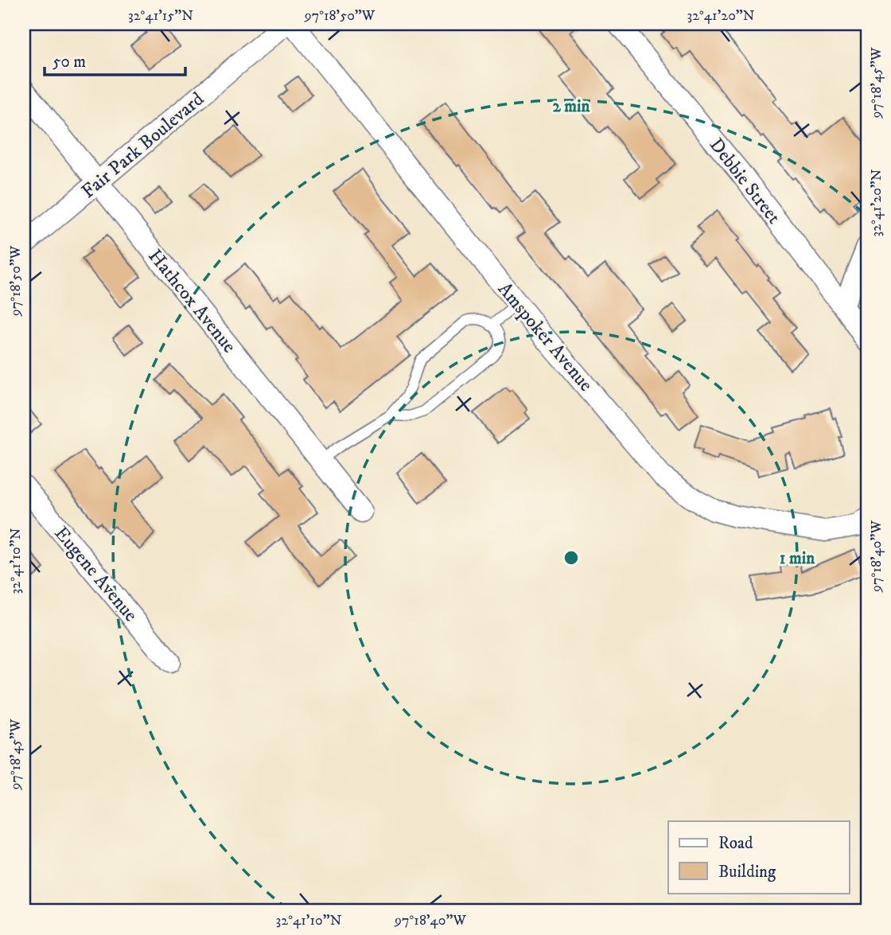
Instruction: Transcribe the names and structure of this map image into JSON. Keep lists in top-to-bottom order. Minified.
{"streets":{"street":["Fair Park Boulevard","Debbie Street","Hathcox Avenue","Amspoker Avenue","Eugene Avenue"]},"crossings":[["Fair Park Boulevard","Hathcox Avenue"]],"legend":["Road","Building"],"scale_bar":"50 m","coordinates":["32°41'15\"N","97°18'50\"W","32°41'20\"N","97°18'45\"W","97°18'40\"W","32°41'10\"N"],"rings":["2 min","1 min"]}
